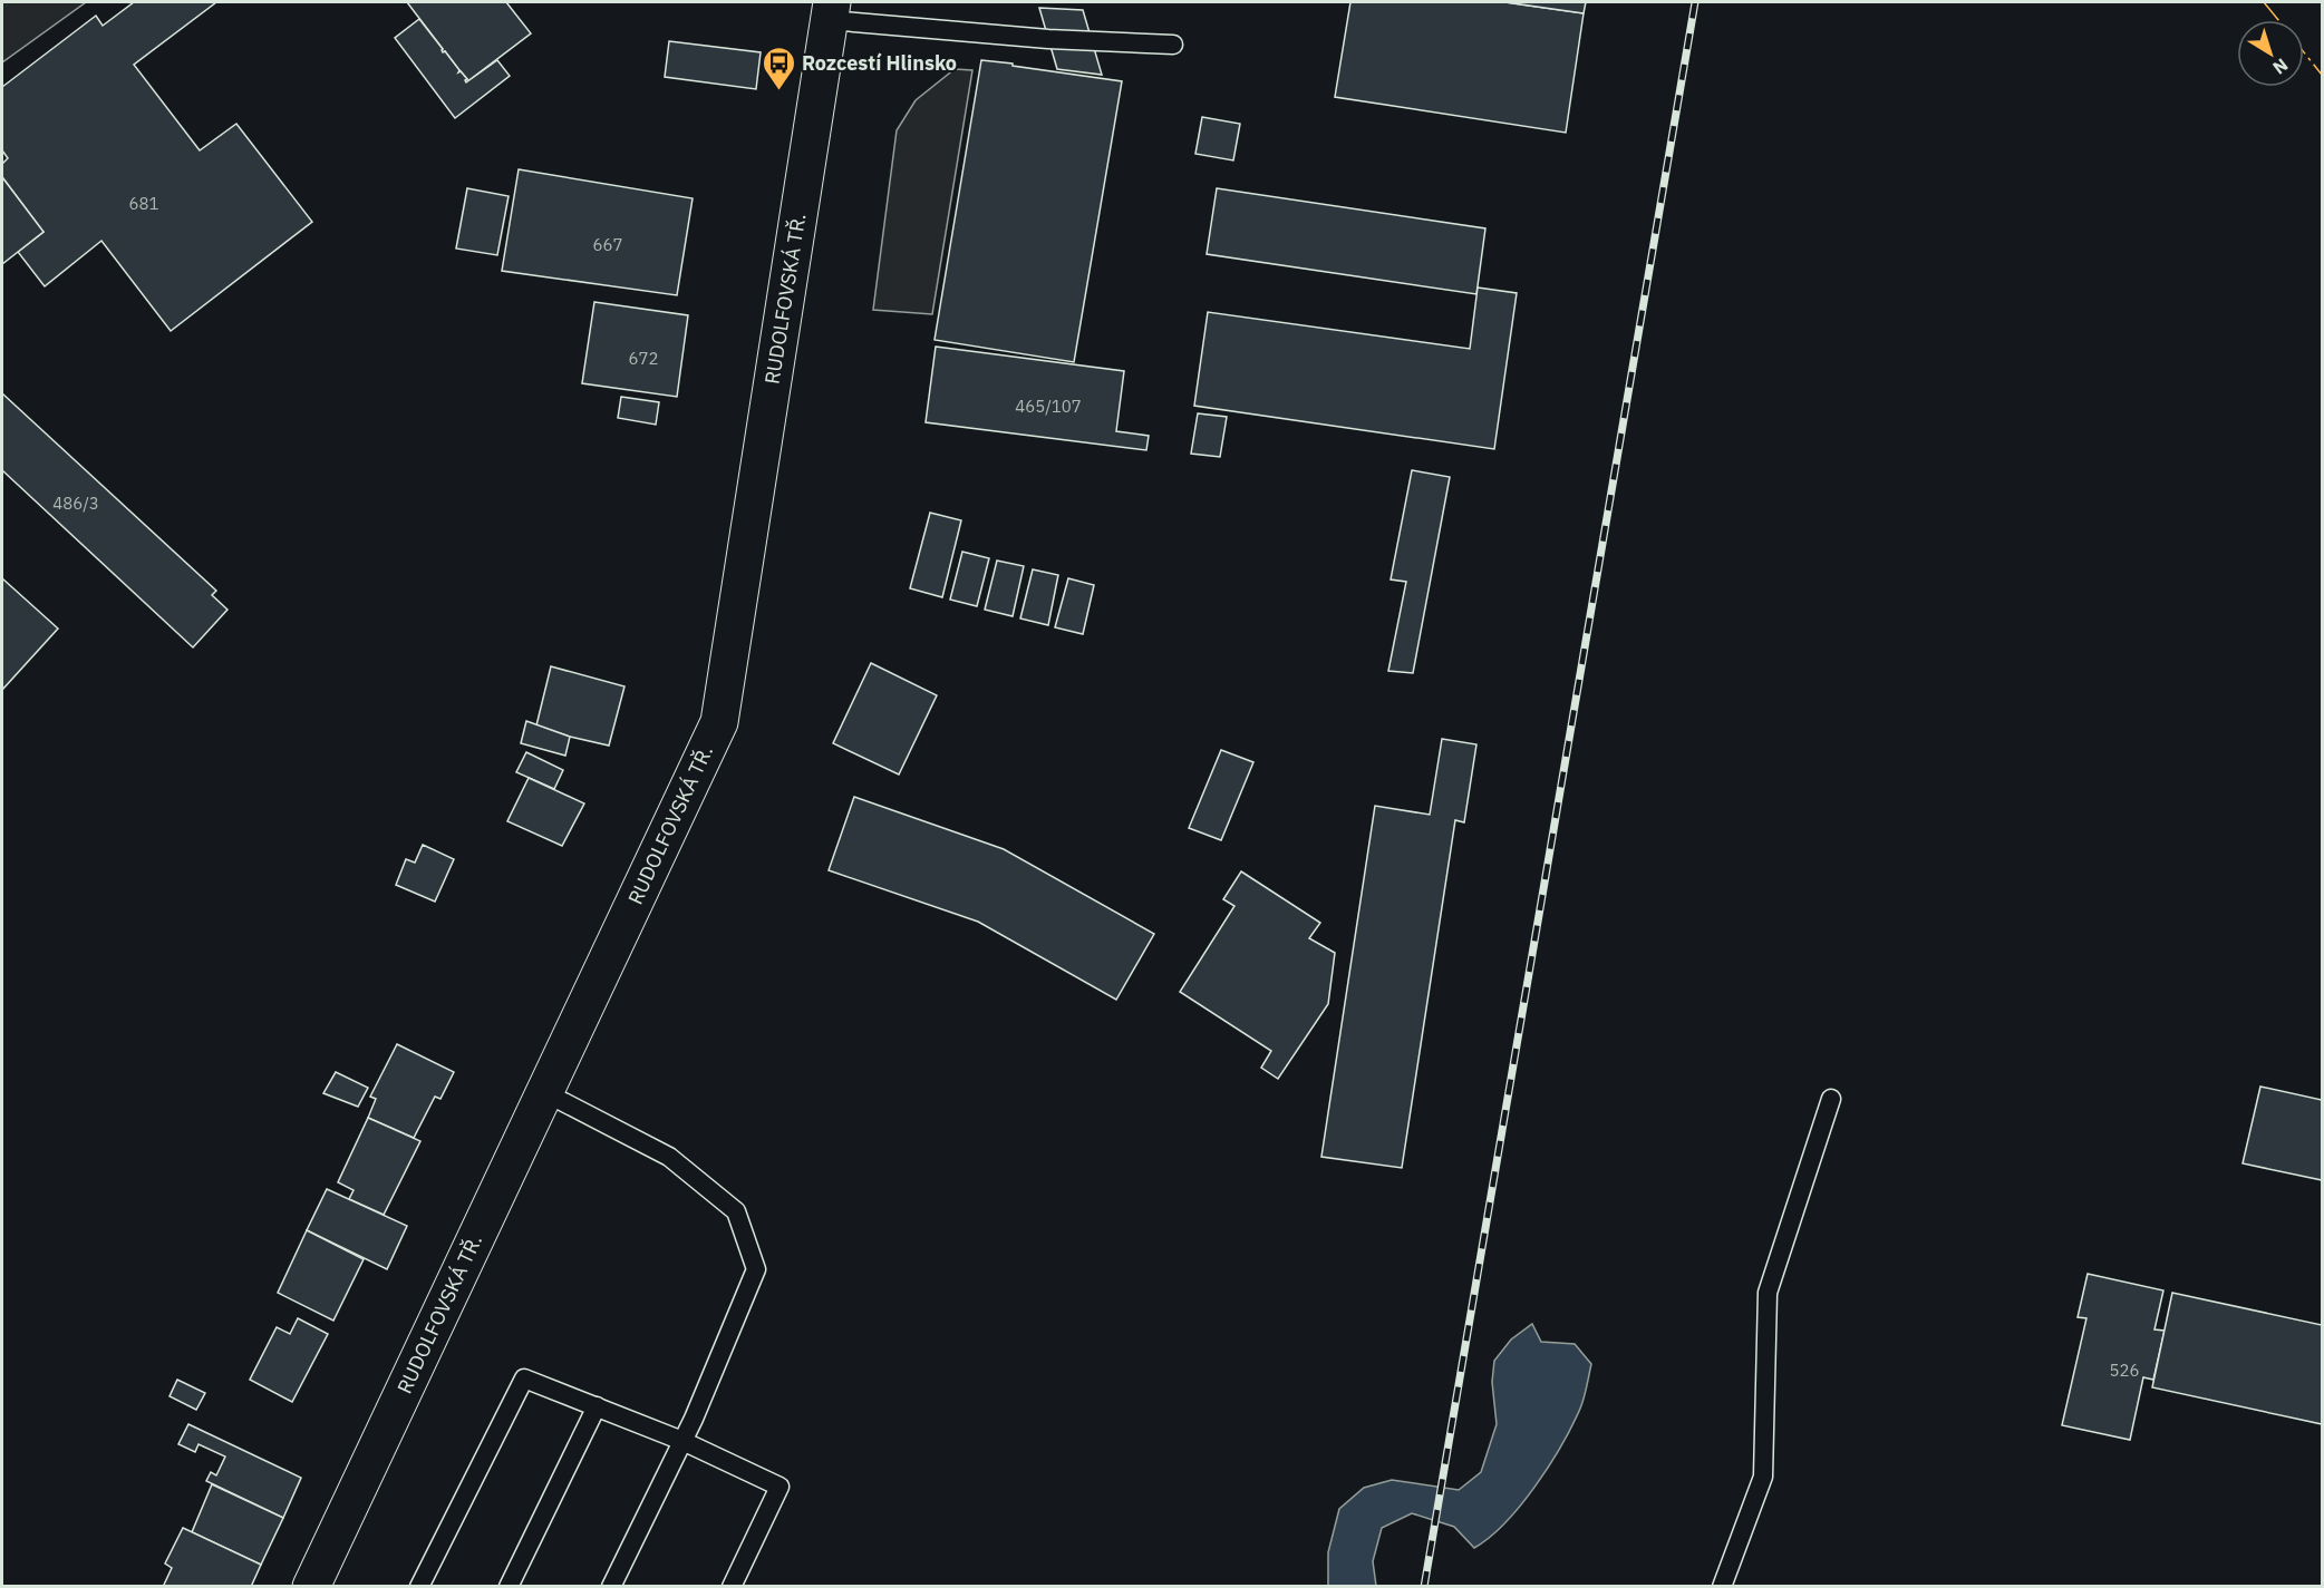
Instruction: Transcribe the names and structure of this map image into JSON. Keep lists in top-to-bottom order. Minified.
{"streets":{"main road":["RUDOLFOVSKÁ TŘ."]},"places":{"bus stop":["Rozcestí Hlinsko"]},"house_numbers":["681","667","672","465/107","486/3","526"],"north":"bottom right"}
